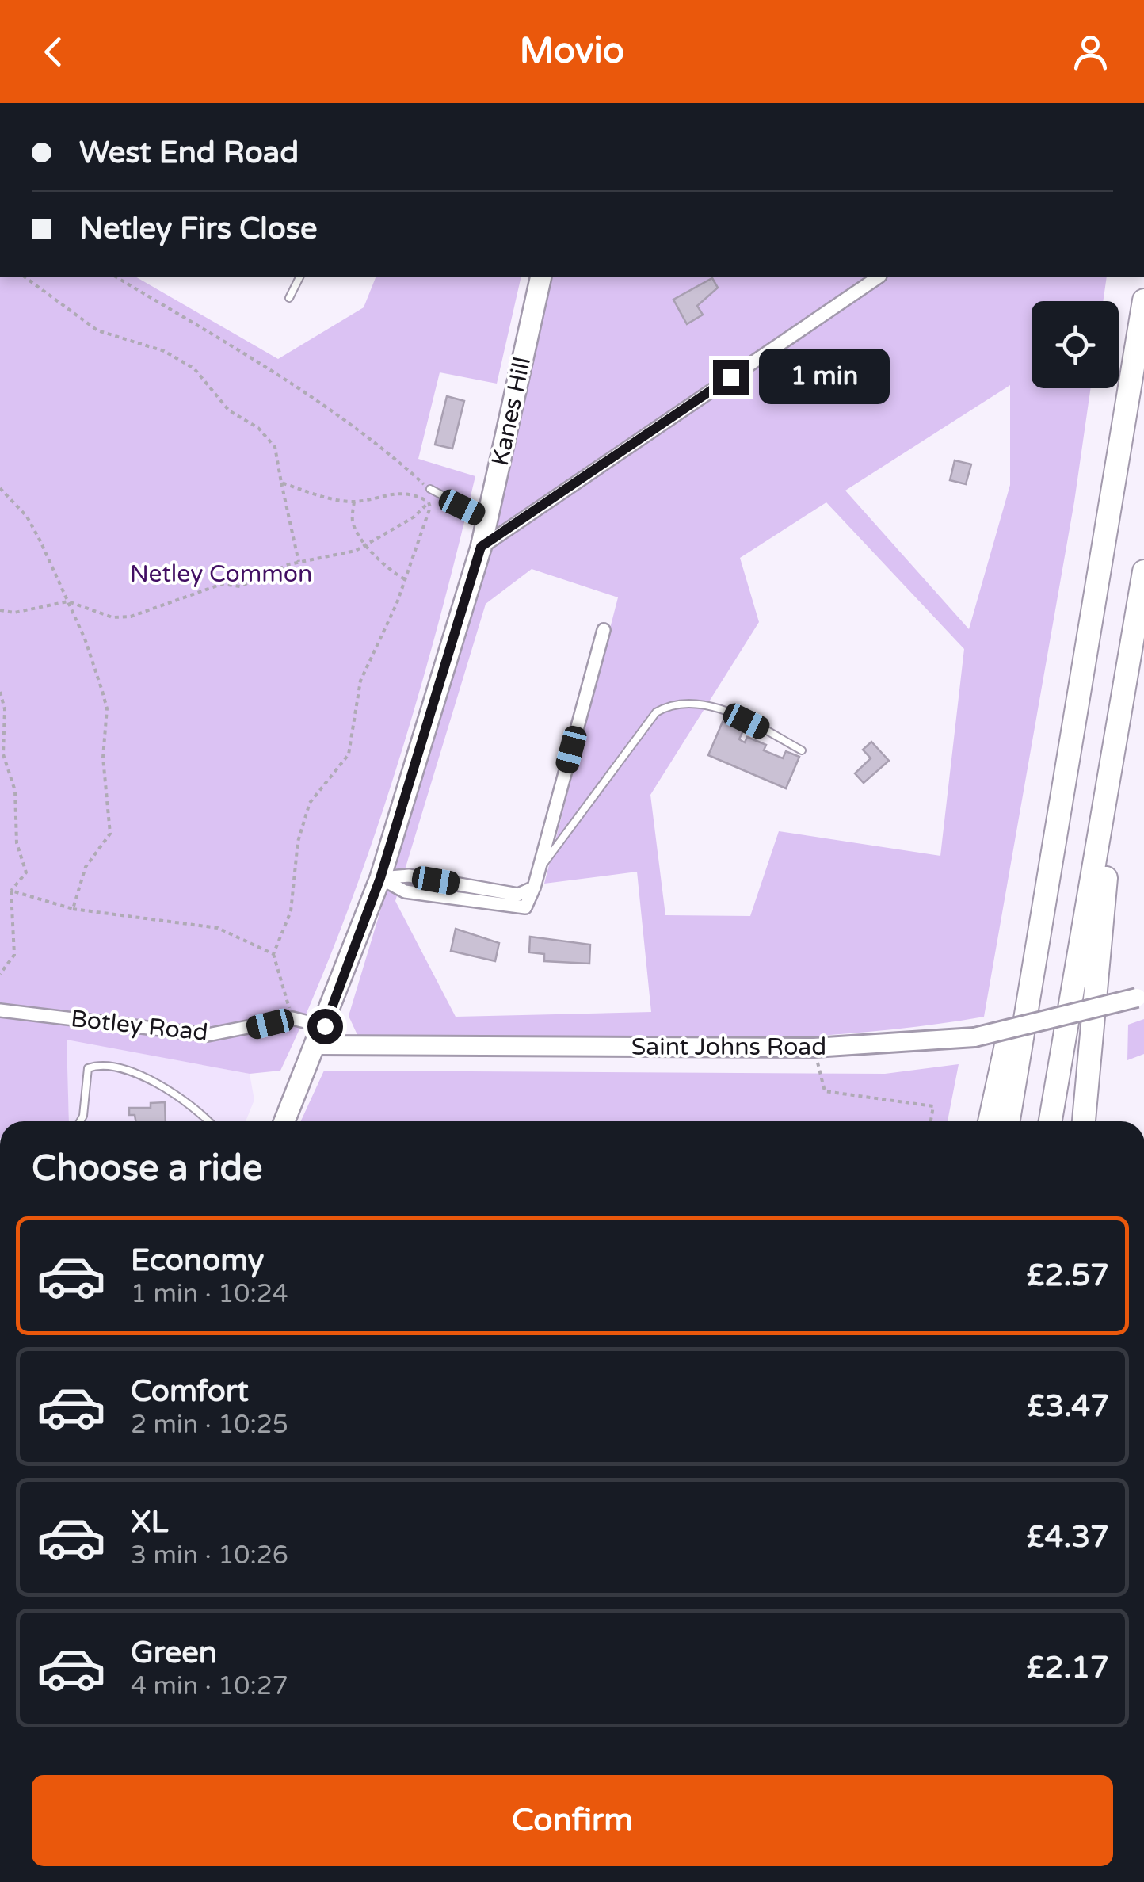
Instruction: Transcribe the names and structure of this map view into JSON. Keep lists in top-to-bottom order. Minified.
{"streets":{"main road":["Kanes Hill","Saint Johns Road"],"street":["Botley Road"]},"crossings":[["Kanes Hill","Botley Road"],["Kanes Hill","Saint Johns Road"],["Botley Road","Saint Johns Road"]],"parks":["Netley Common"],"page":{"header":"Movio","banner":["West End Road","Netley Firs Close"],"bubble":"1 min","heading":"Choose a ride","list":[{"name":"Economy","note":"1 min · 10:24","value":"£2.57"},{"name":"Comfort","note":"2 min · 10:25","value":"£3.47"},{"name":"XL","note":"3 min · 10:26","value":"£4.37"},{"name":"Green","note":"4 min · 10:27","value":"£2.17"}],"buttons":"Confirm"}}
